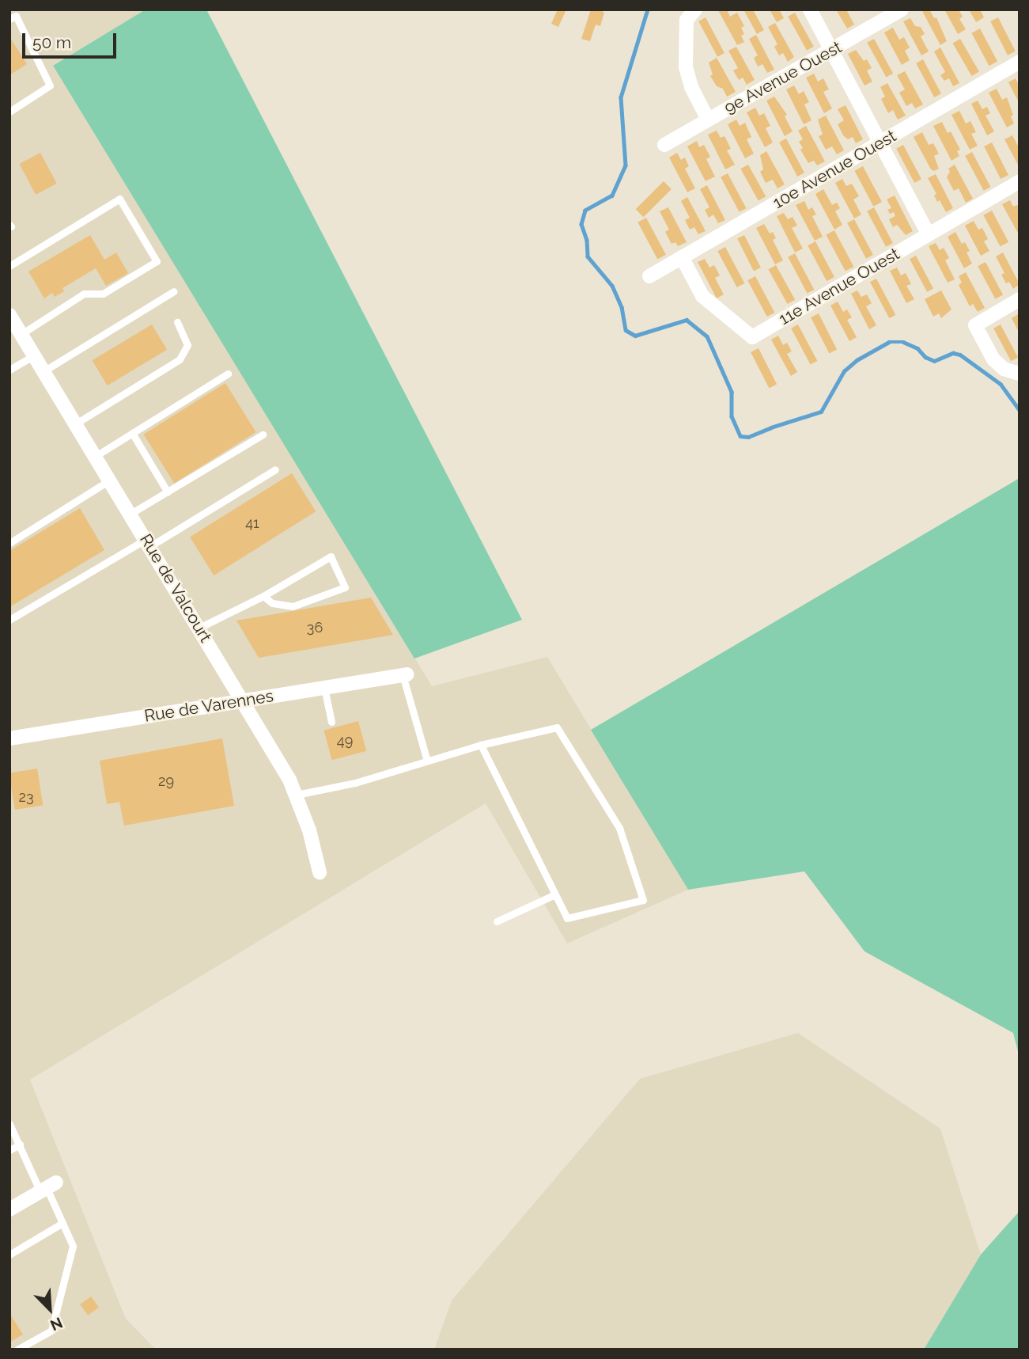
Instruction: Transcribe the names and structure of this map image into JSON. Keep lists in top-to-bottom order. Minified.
{"streets":{"street":["9e Avenue Ouest","10e Avenue Ouest","11e Avenue Ouest","Rue de Valcourt","Rue de Varennes"]},"crossings":[["10e Avenue Ouest","11e Avenue Ouest"],["Rue de Valcourt","Rue de Varennes"]],"house_numbers":["41","36","49","29","23"],"scale_bar":"50 m","north":"bottom right"}
